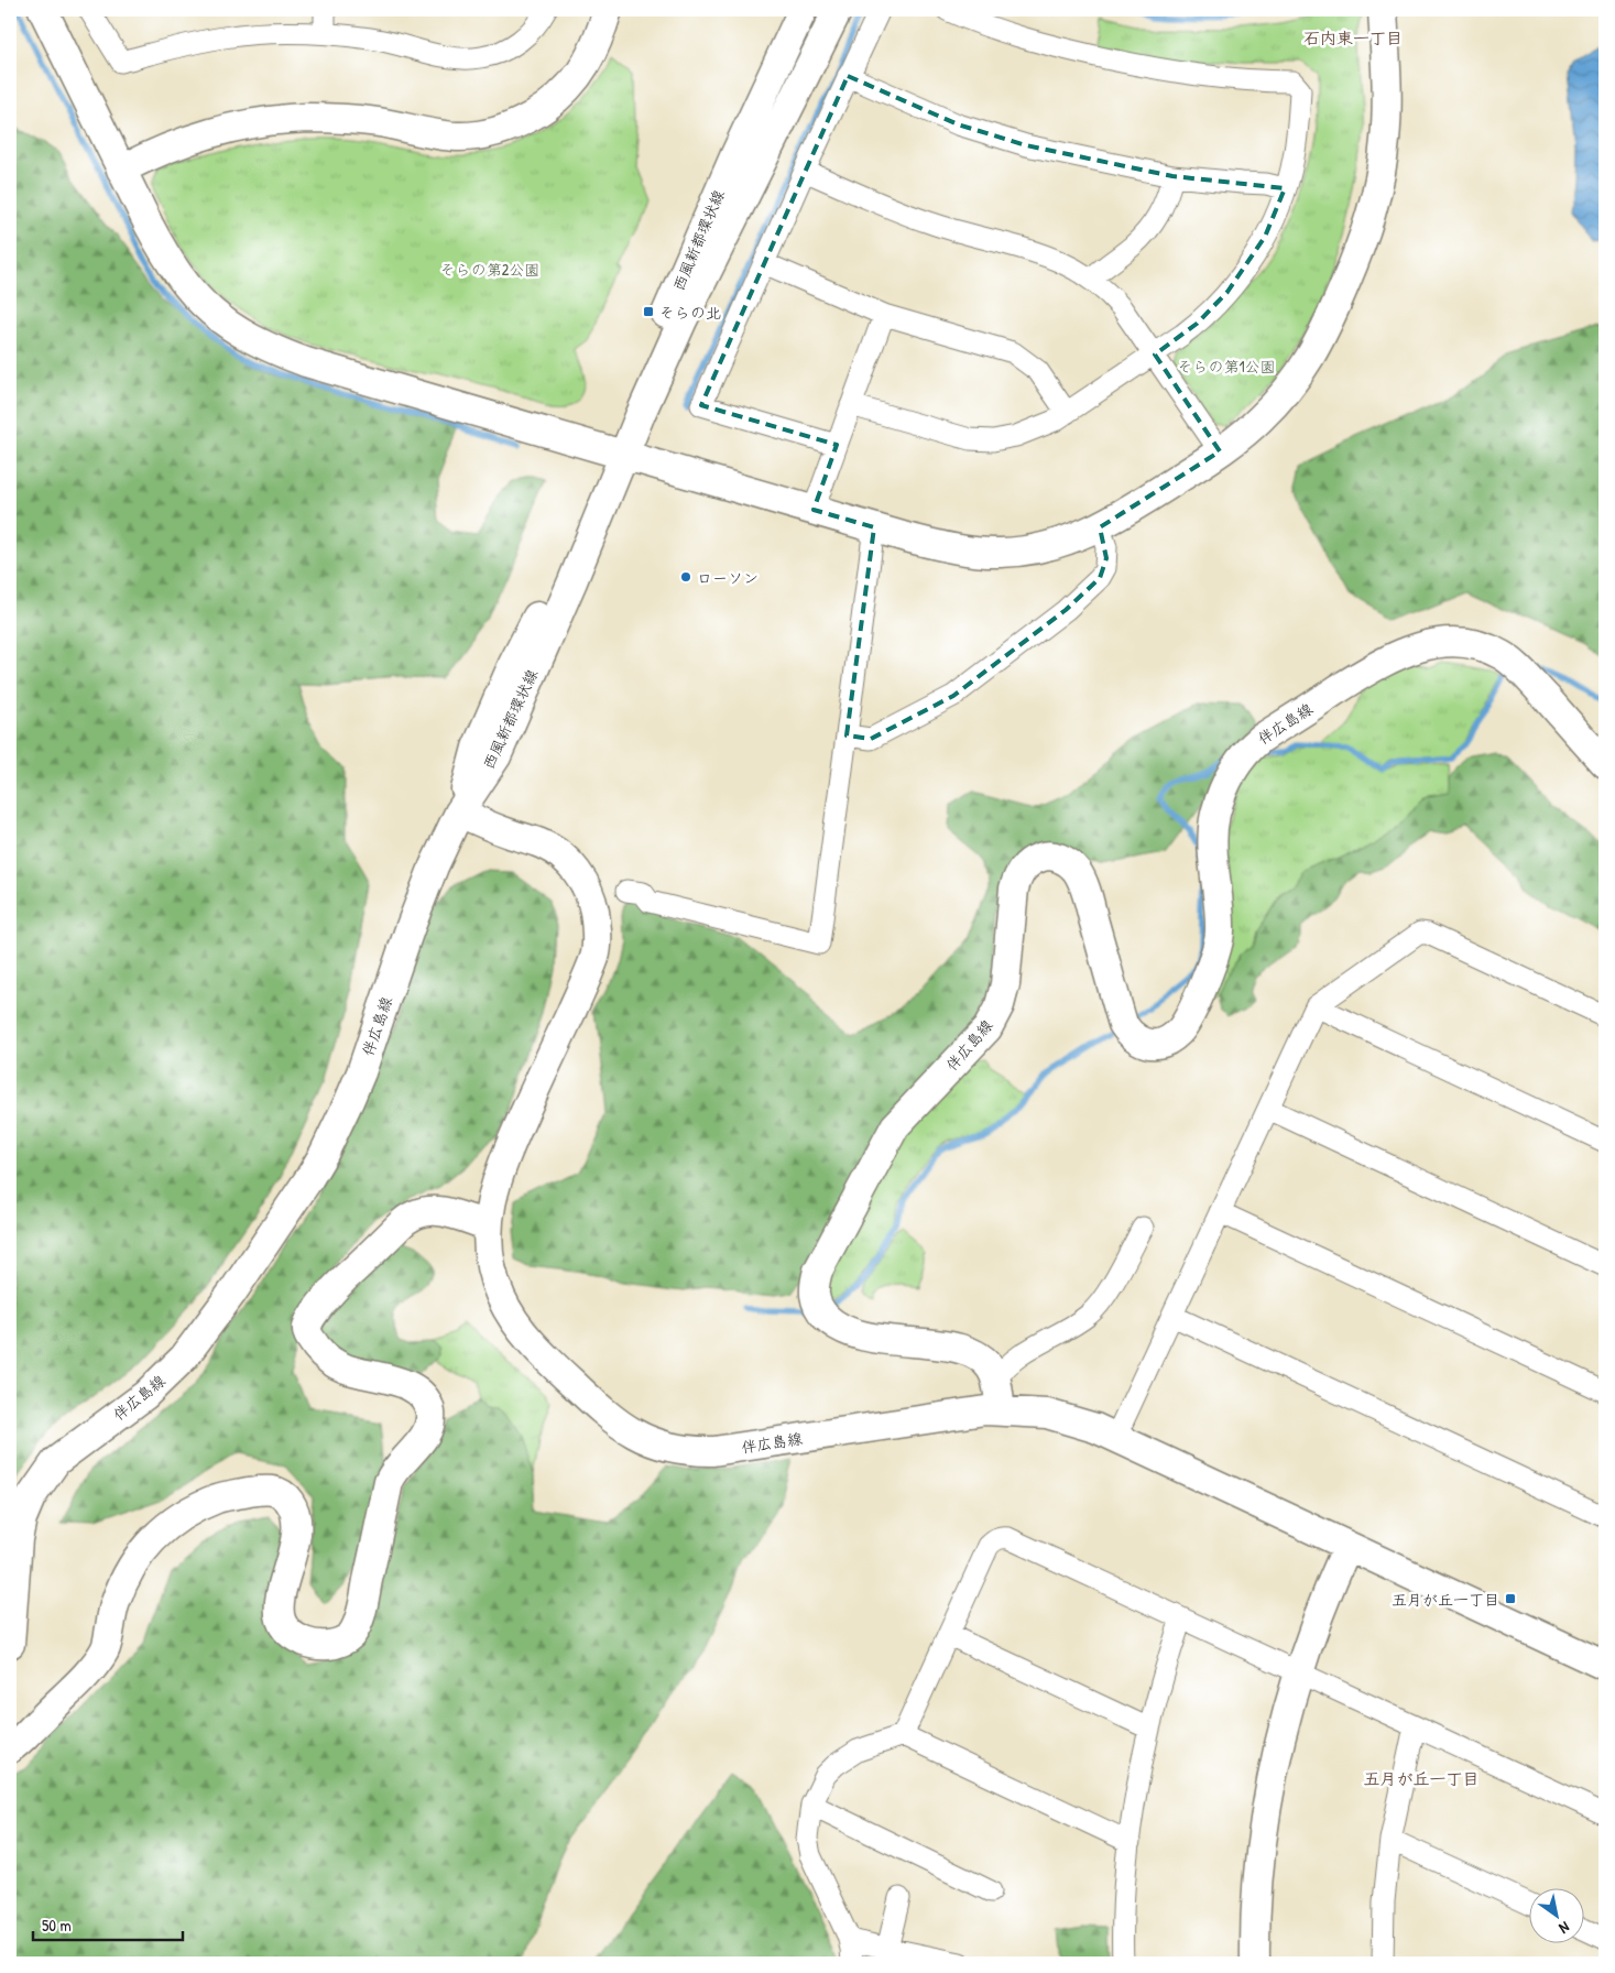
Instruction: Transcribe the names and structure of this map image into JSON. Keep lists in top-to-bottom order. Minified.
{"streets":{"main road":["西風新都環状線","伴広島線"]},"crossings":[["西風新都環状線","伴広島線"]],"districts":["石内東一丁目","五月が丘一丁目"],"parks":["そらの第2公園","そらの第1公園"],"places":{"transit":["そらの北","五月が丘一丁目"],"other":["ローソン"]},"scale_bar":"50 m","north":"bottom right"}
